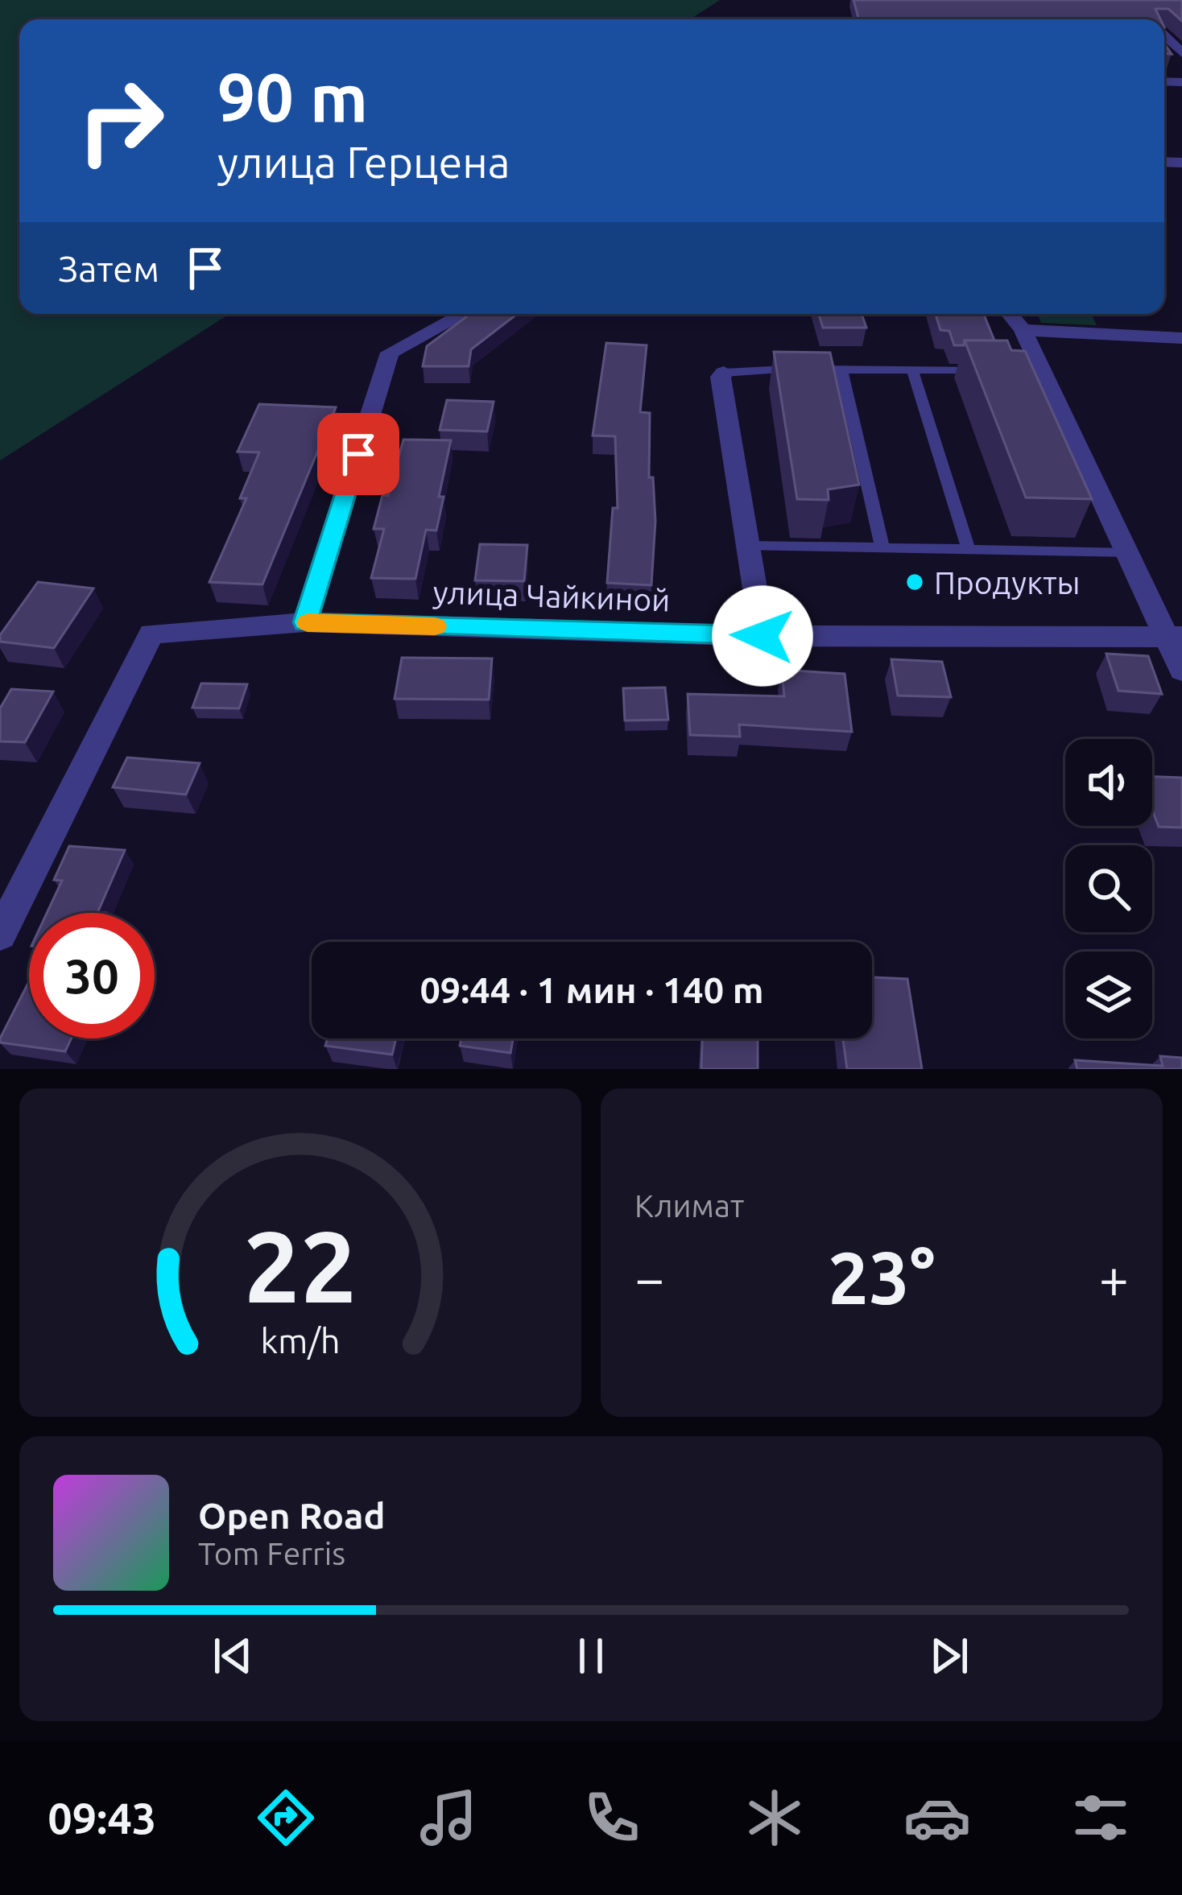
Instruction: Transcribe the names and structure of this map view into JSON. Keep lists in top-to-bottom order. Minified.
{"streets":{"street":["улица Чайкиной"]},"places":["Продукты"],"page":{"turn":["90 m","улица Герцена"],"then":"Затем","limit":"30","trip":"09:44 · 1 мин · 140 m","tile":"Климат","heat":["−","23°","+"],"song":["Open Road","Tom Ferris"],"tabs":"09:43","gauge":["22","km/h"]}}
